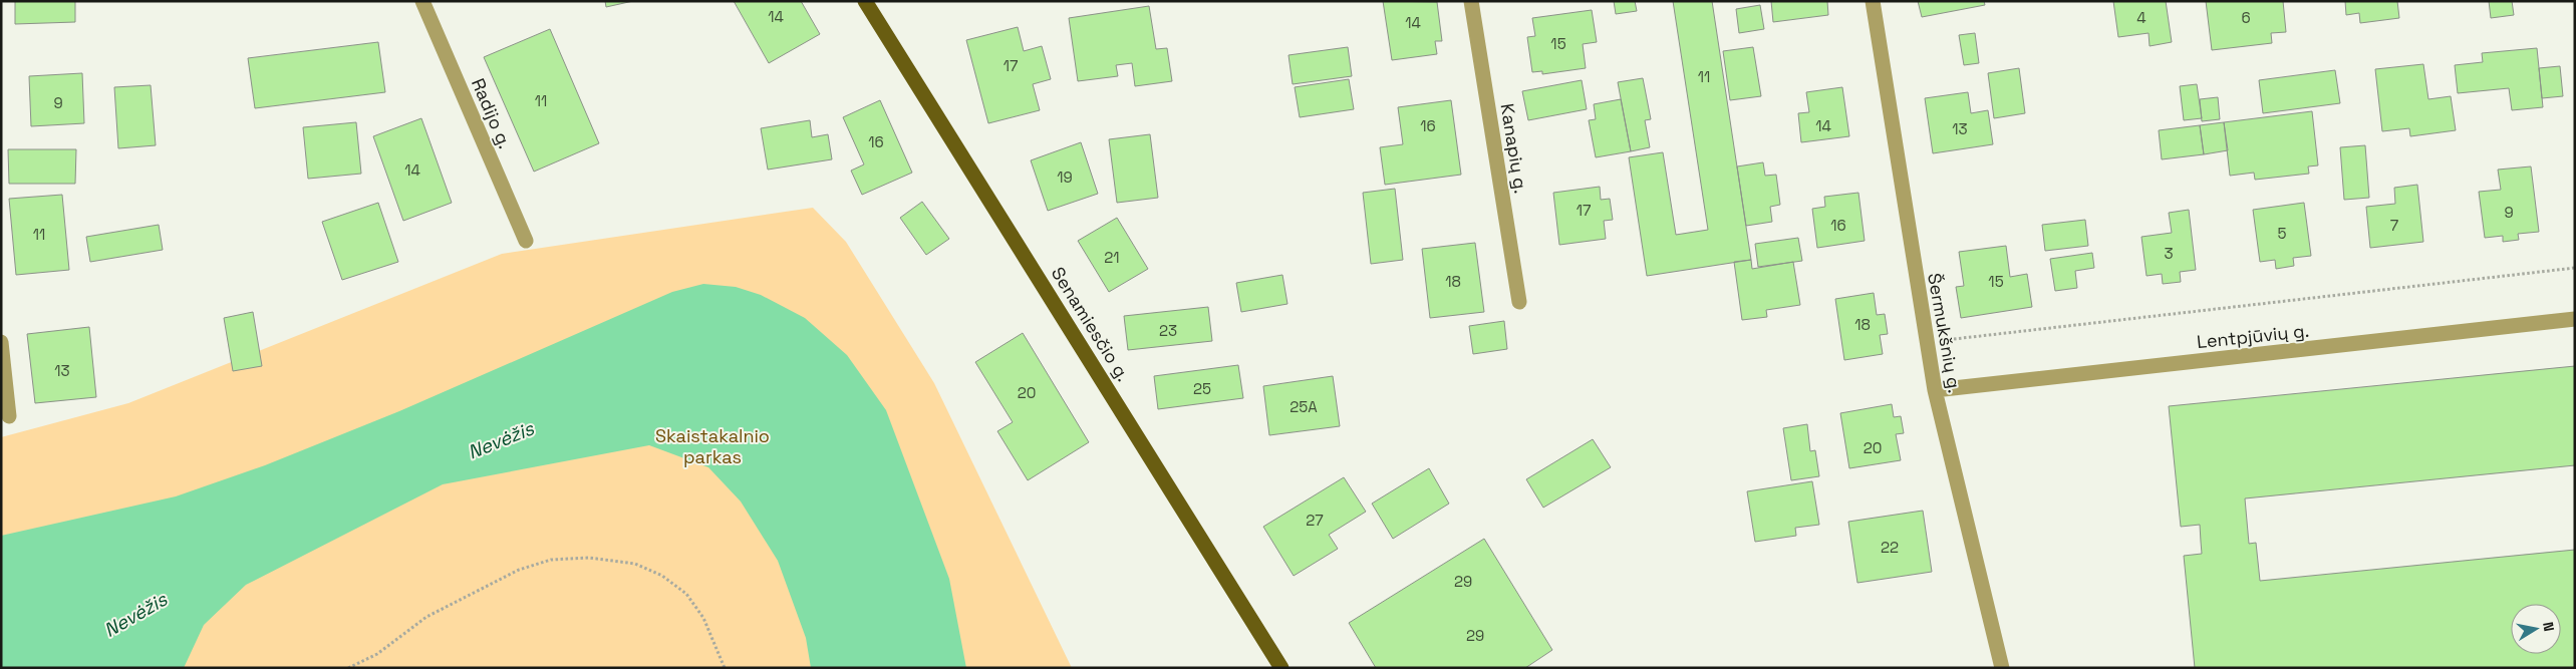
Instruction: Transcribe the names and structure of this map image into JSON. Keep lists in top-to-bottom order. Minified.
{"streets":{"main road":["Senamiesčio g."],"street":["Radijo g.","Kanapių g.","Šermukšnių g.","Lentpjūvių g."]},"crossings":[["Šermukšnių g.","Lentpjūvių g."]],"water":["Nevėžis"],"parks":["Skaistakalnio parkas"],"house_numbers":["14","4","6","14","15","17","11","11","9","16","14","13","16","14","19","17","9","16","7","5","11","3","21","18","15","18","23","13","25","20","25A","20","27","22","29","29"],"north":"right"}
